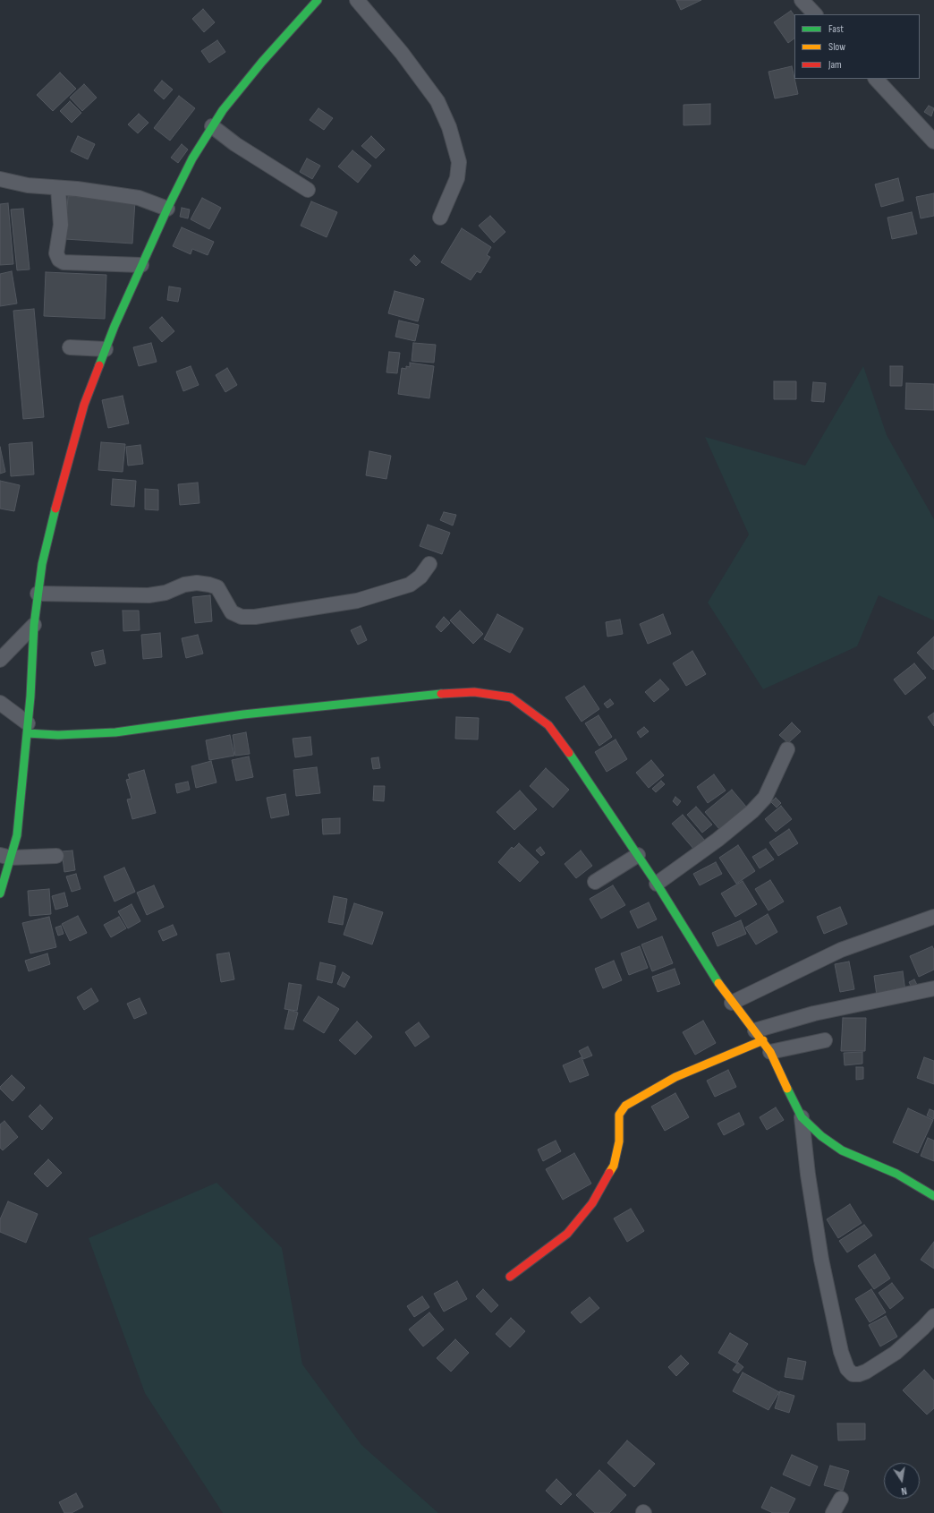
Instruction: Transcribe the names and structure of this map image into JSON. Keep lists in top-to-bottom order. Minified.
{"legend":["Fast","Slow","Jam"],"north":"bottom"}
